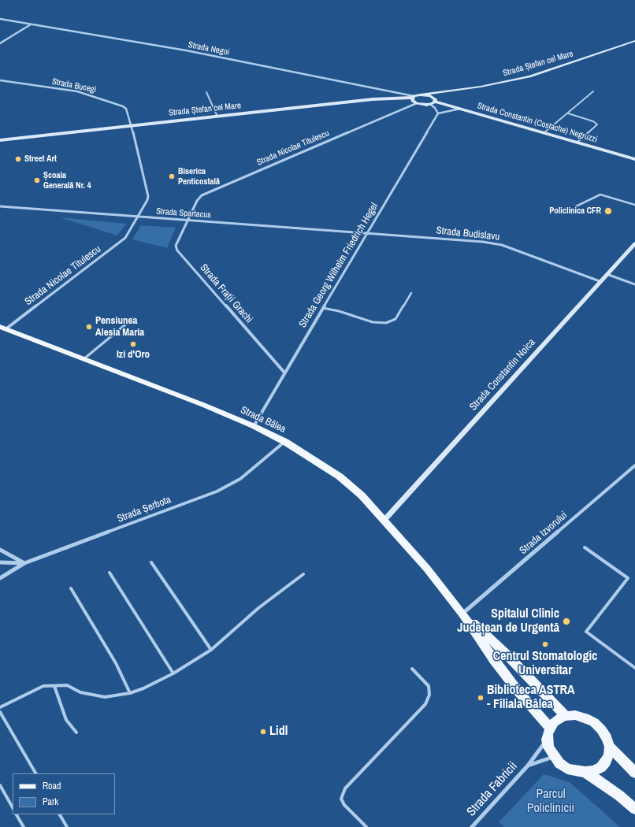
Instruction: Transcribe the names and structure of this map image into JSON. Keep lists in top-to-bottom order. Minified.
{"streets":{"main road":["Strada Ștefan cel Mare","Strada Constantin (Costache) Negruzzi","Strada Constantin Noica","Strada Bâlea"],"street":["Strada Negoi","Strada Bucegi","Strada Nicolae Titulescu","Strada Spartacus","Strada Budislavu","Strada Georg Wilhelm Friedrich Hegel","Strada Frații Grachi","Strada Șerbota","Strada Izvorului","Strada Fabricii"]},"crossings":[["Strada Negoi","Strada Ștefan cel Mare"],["Strada Ștefan cel Mare","Strada Bucegi"],["Strada Ștefan cel Mare","Strada Constantin (Costache) Negruzzi"],["Strada Nicolae Titulescu","Strada Spartacus"],["Strada Nicolae Titulescu","Strada Frații Grachi"],["Strada Nicolae Titulescu","Strada Bâlea"],["Strada Spartacus","Strada Budislavu"],["Strada Spartacus","Strada Georg Wilhelm Friedrich Hegel"],["Strada Spartacus","Strada Frații Grachi"],["Strada Budislavu","Strada Georg Wilhelm Friedrich Hegel"],["Strada Budislavu","Strada Constantin Noica"],["Strada Georg Wilhelm Friedrich Hegel","Strada Frații Grachi"],["Strada Georg Wilhelm Friedrich Hegel","Strada Bâlea"],["Strada Constantin Noica","Strada Bâlea"],["Strada Bâlea","Strada Șerbota"],["Strada Bâlea","Strada Izvorului"]],"parks":["Parcul Policlinicii"],"places":["Street Art","Biserica Penticostală","Școala Generală Nr. 4","Policlinica CFR","Pensiunea Alesia Maria","Izi d'Oro","Spitalul Clinic Județean de Urgentă","Centrul Stomatologic Universitar","Biblioteca ASTRA - Filiala Bâlea","Lidl"],"legend":["Road","Park"]}
